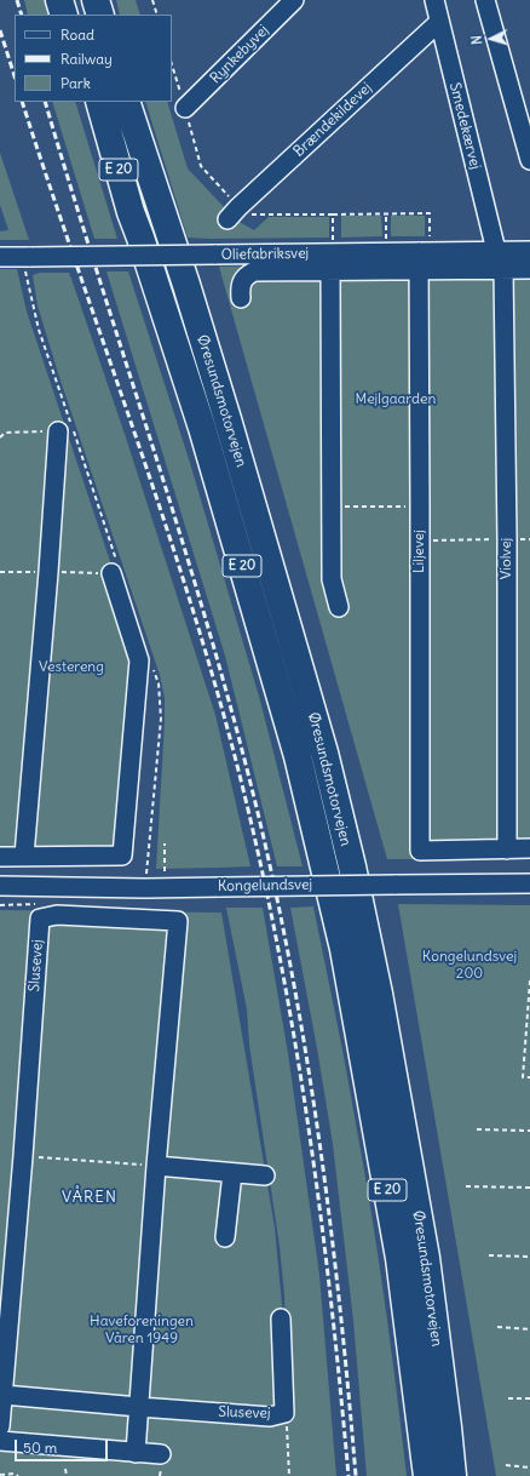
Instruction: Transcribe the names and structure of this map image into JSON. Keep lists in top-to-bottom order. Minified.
{"streets":{"highway":["E 20","Øresundsmotorvejen"],"street":["Rynkebyvej","Brændekildevej","Smedekærvej","Oliefabriksvej","Liljevej","Violvej","Kongelundsvej","Slusevej"]},"crossings":[["Brændekildevej","Smedekærvej"],["Smedekærvej","Oliefabriksvej"],["Oliefabriksvej","Liljevej"],["Liljevej","Violvej"]],"districts":["VÅREN"],"parks":["Mejlgaarden","Vestereng","Kongelundsvej 200","Haveforeningen Våren 1949"],"legend":["Road","Railway","Park"],"scale_bar":"50 m","north":"left"}
